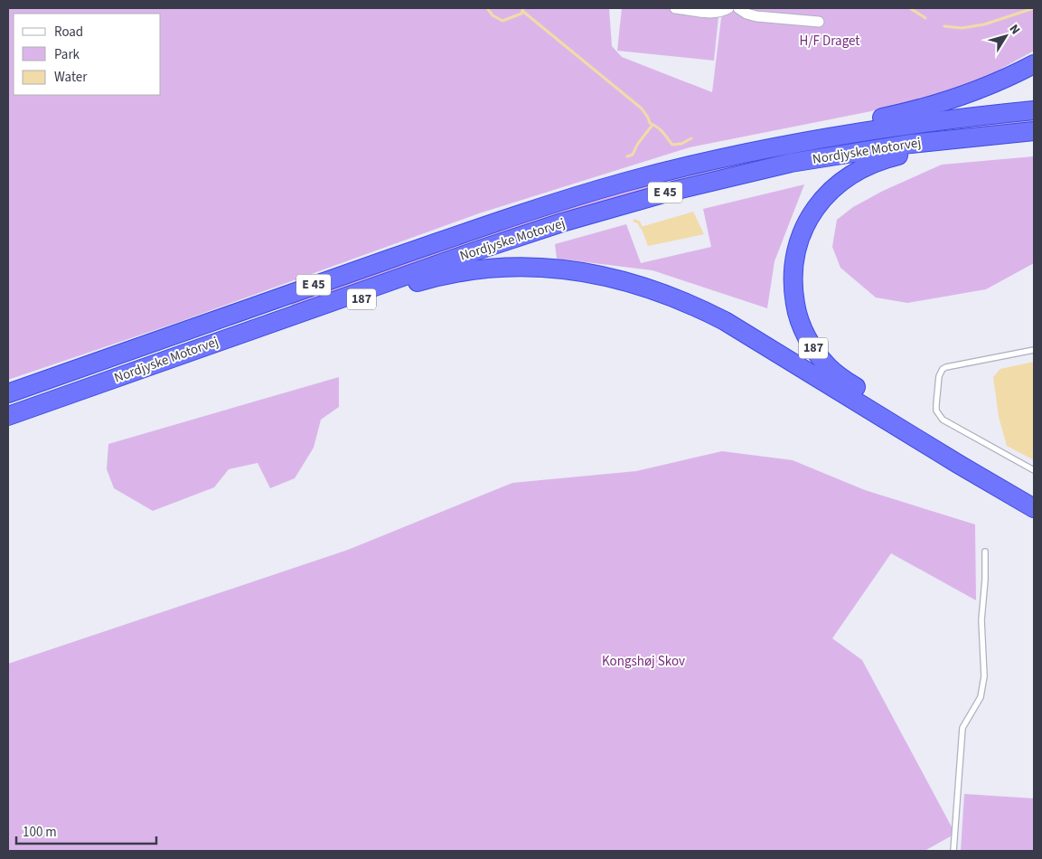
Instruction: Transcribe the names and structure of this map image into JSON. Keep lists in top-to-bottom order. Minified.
{"streets":{"highway":["Nordjyske Motorvej","E 45","187"]},"crossings":[["Nordjyske Motorvej","187"]],"parks":["H/F Draget","Kongshøj Skov"],"legend":["Road","Park","Water"],"scale_bar":"100 m","north":"top right"}
